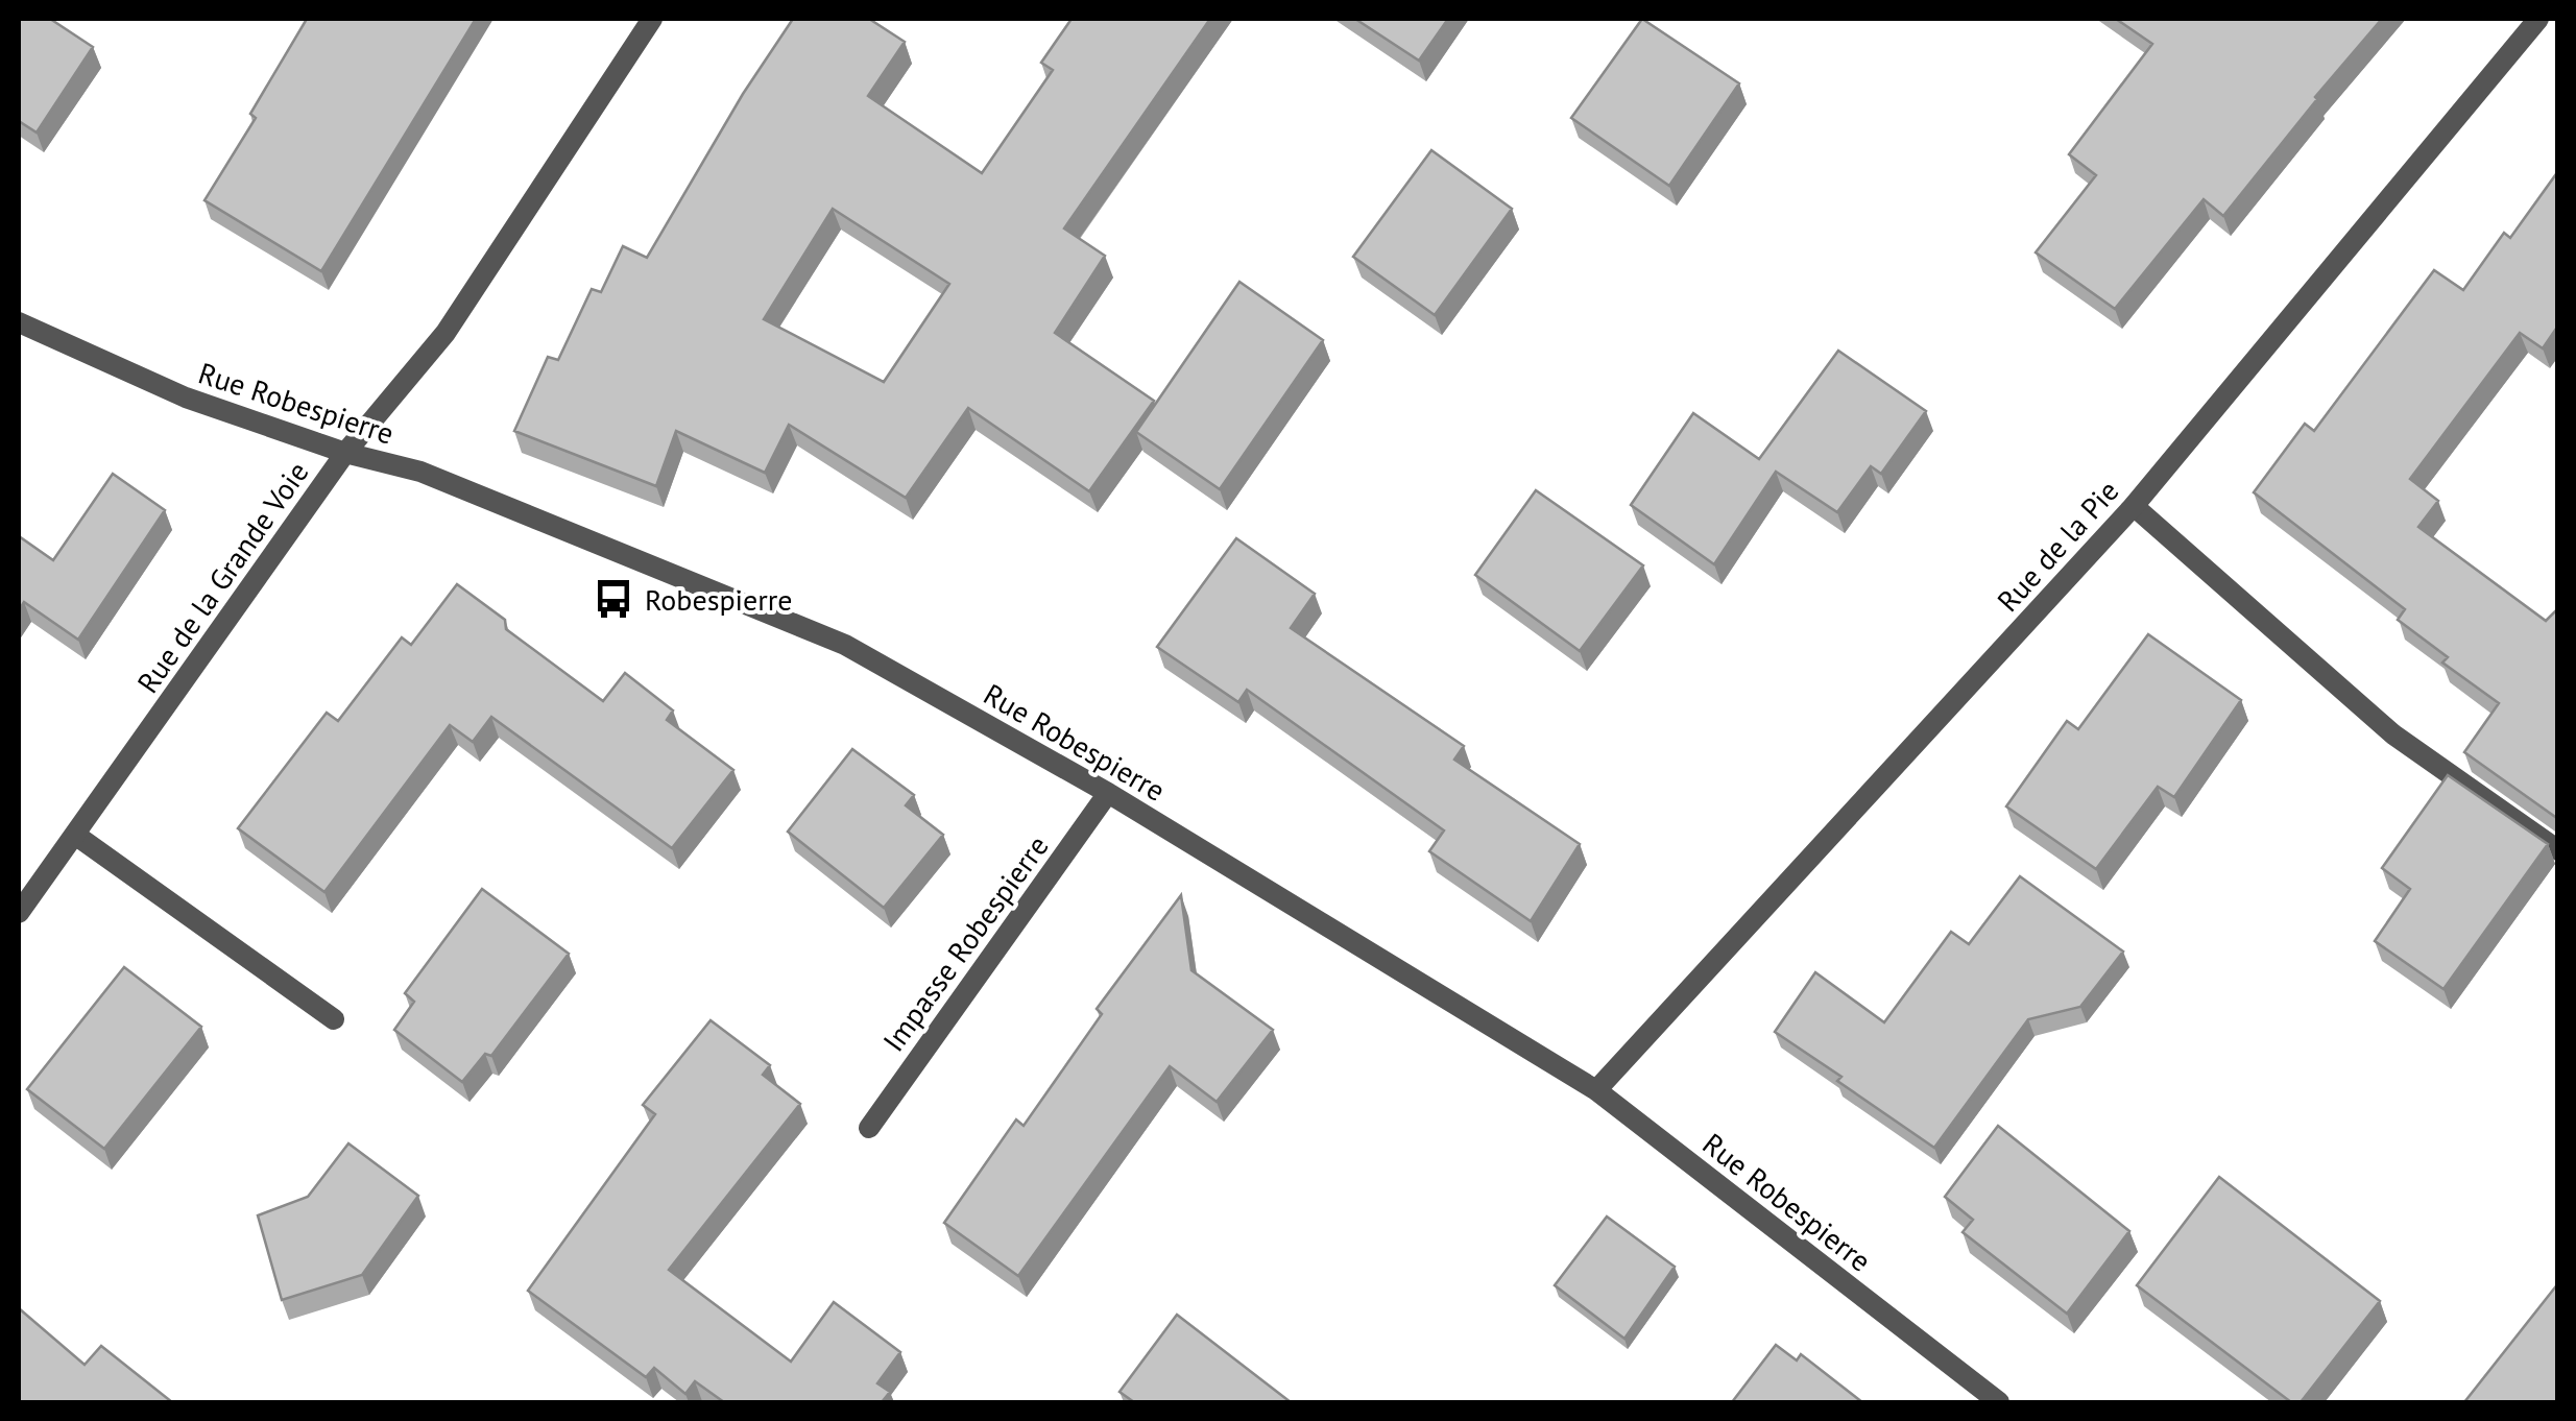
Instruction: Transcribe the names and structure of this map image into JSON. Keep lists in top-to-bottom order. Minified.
{"streets":{"street":["Rue Robespierre","Rue de la Pie","Rue de la Grande Voie","Impasse Robespierre"]},"crossings":[["Rue Robespierre","Rue de la Pie"],["Rue Robespierre","Rue de la Grande Voie"],["Rue Robespierre","Impasse Robespierre"]],"places":{"bus stop":["Robespierre"]}}
